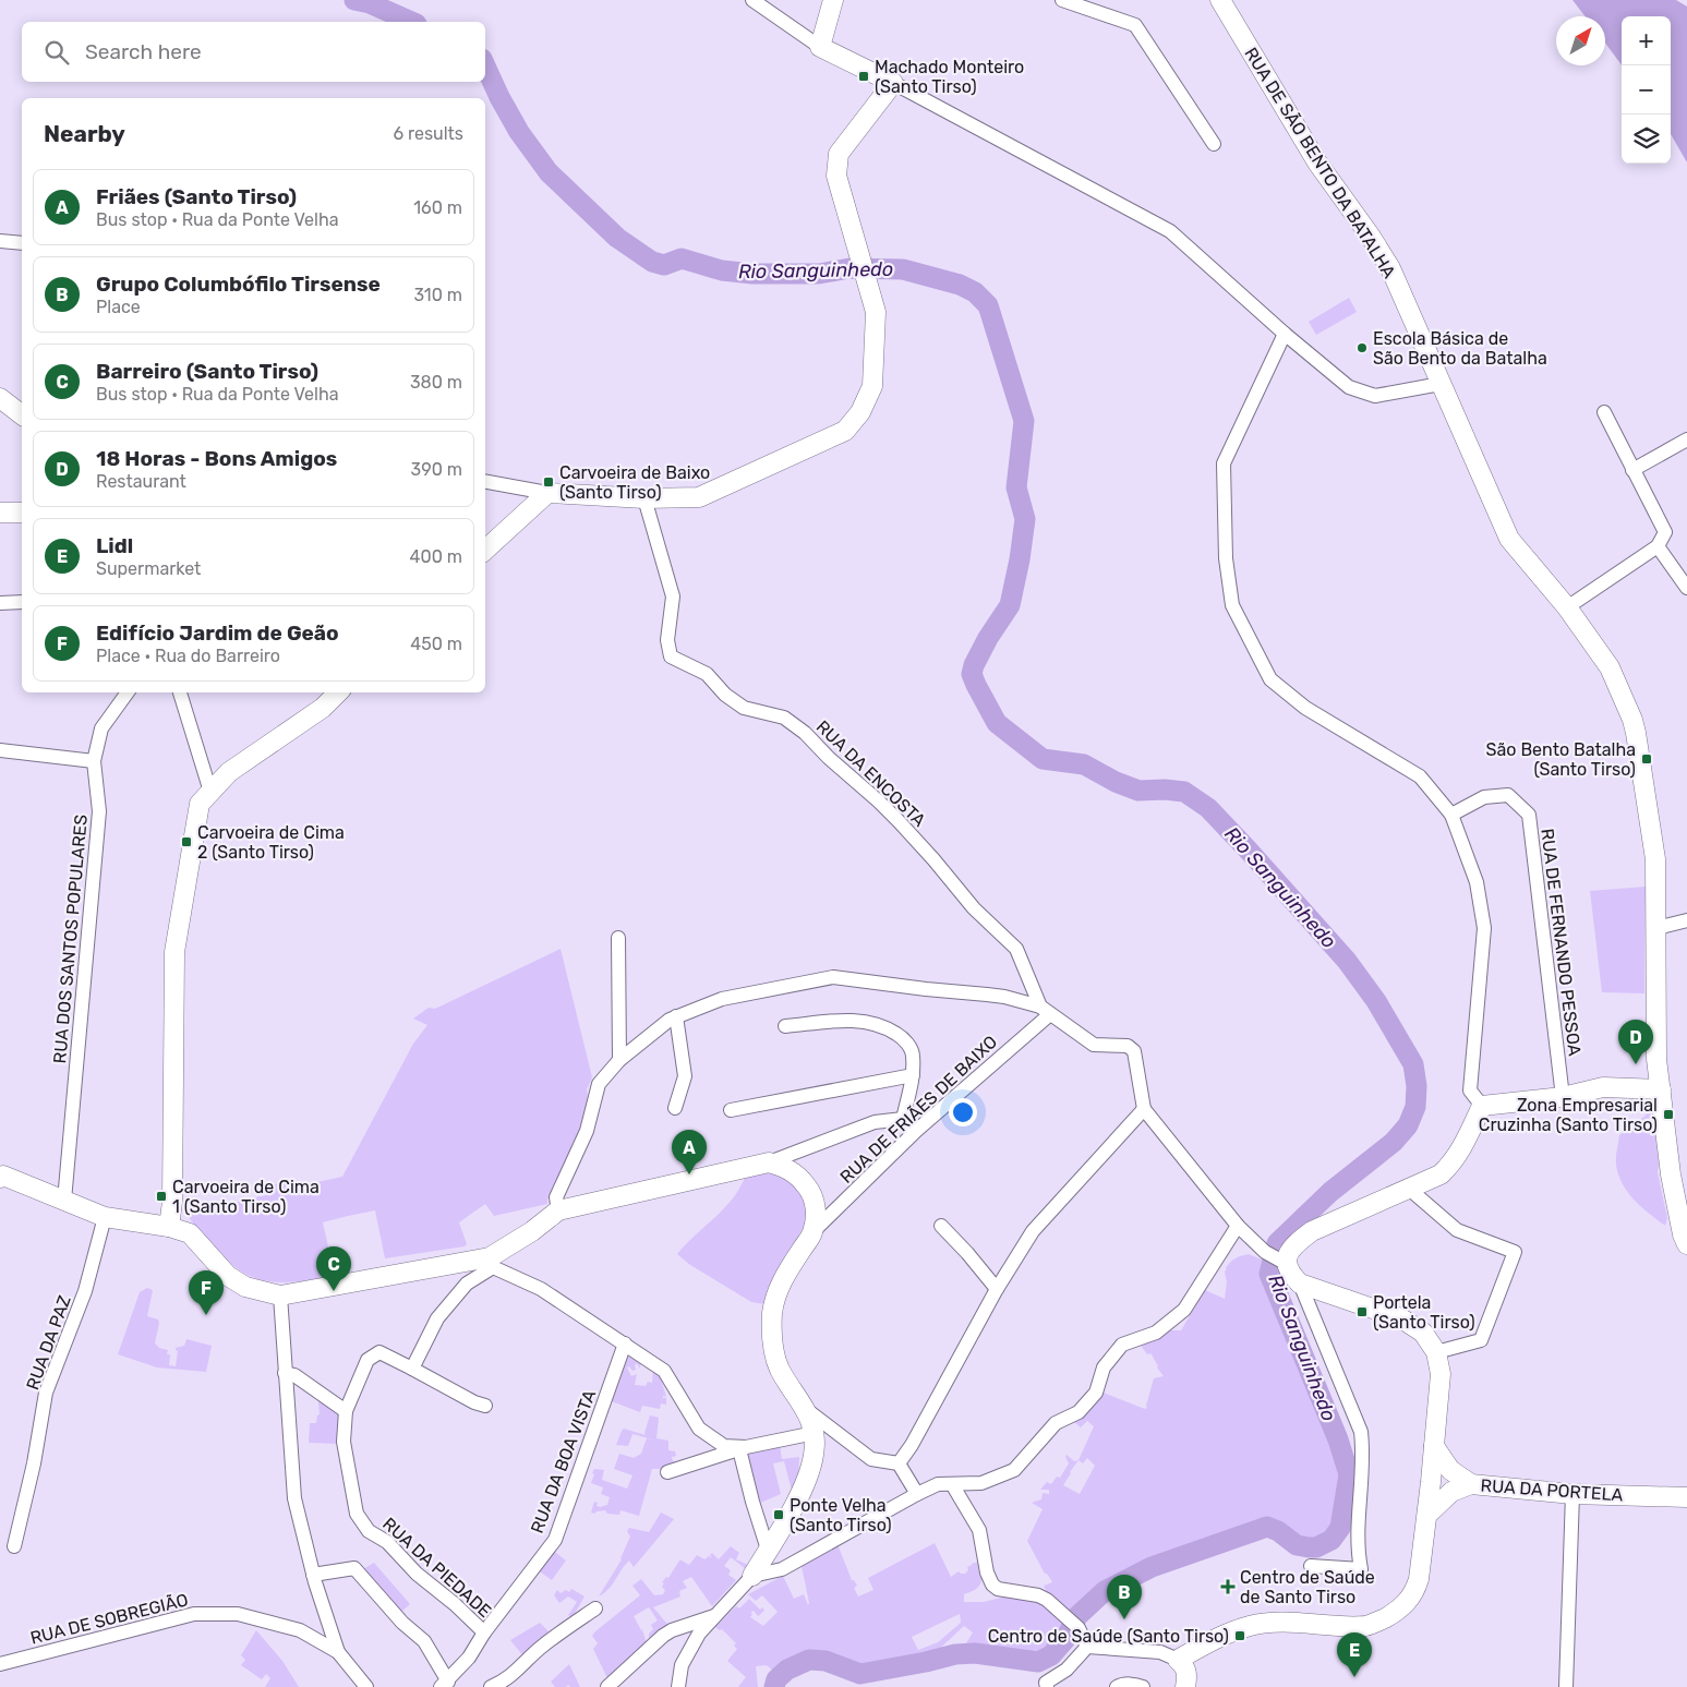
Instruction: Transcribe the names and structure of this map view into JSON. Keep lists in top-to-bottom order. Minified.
{"streets":{"street":["RUA DE SÃO BENTO DA BATALHA","RUA DA ENCOSTA","RUA DOS SANTOS POPULARES","RUA DE FERNANDO PESSOA","RUA DE FRIÃES DE BAIXO","RUA DA PAZ","RUA DA BOA VISTA","RUA DA PORTELA","RUA DA PIEDADE","RUA DE SOBREGIÃO"]},"crossings":[["RUA DA ENCOSTA","RUA DE FRIÃES DE BAIXO"],["RUA DA BOA VISTA","RUA DA PIEDADE"]],"water":["Rio Sanguinhedo"],"places":{"transit":["Machado Monteiro (Santo Tirso)","Carvoeira de Baixo (Santo Tirso)","São Bento Batalha (Santo Tirso)","Carvoeira de Cima 2 (Santo Tirso)","Zona Empresarial Cruzinha (Santo Tirso)","Carvoeira de Cima 1 (Santo Tirso)","Portela (Santo Tirso)","Ponte Velha (Santo Tirso)","Centro de Saúde (Santo Tirso)"],"other":["Escola Básica de São Bento da Batalha"],"health":["Centro de Saúde de Santo Tirso"]},"north":"top right","page":{"map_buttons":["+","−"],"search":"Search here","heading":["Nearby","6 results"],"list":[{"mark":"A","name":"Friães (Santo Tirso)","note":"Bus stop · Rua da Ponte Velha","value":"160 m"},{"mark":"B","name":"Grupo Columbófilo Tirsense","note":"Place","value":"310 m"},{"mark":"C","name":"Barreiro (Santo Tirso)","note":"Bus stop · Rua da Ponte Velha","value":"380 m"},{"mark":"D","name":"18 Horas - Bons Amigos","note":"Restaurant","value":"390 m"},{"mark":"E","name":"Lidl","note":"Supermarket","value":"400 m"},{"mark":"F","name":"Edifício Jardim de Geão","note":"Place · Rua do Barreiro","value":"450 m"}],"pins":["D","A","C","F","B","E"]}}
